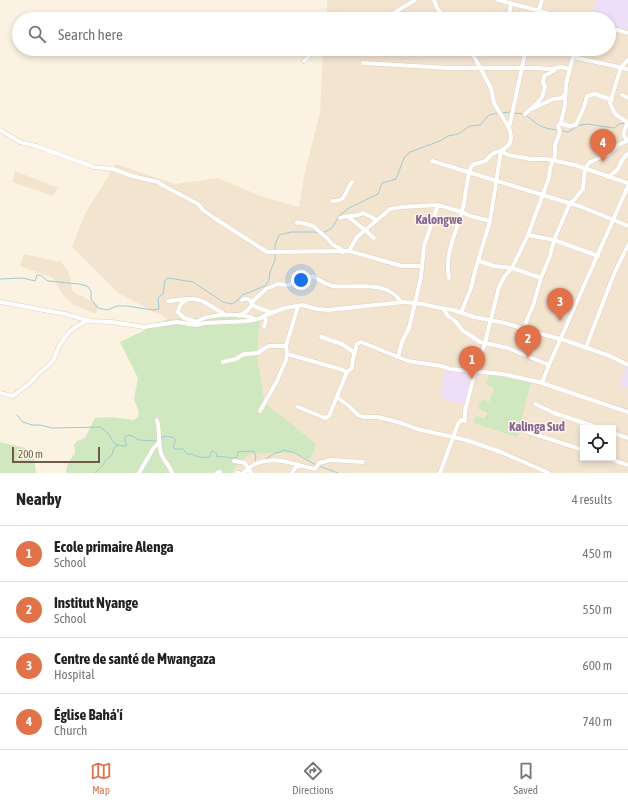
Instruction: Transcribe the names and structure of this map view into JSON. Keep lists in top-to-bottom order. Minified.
{"districts":["Kalongwe","Kalinga Sud"],"scale_bar":"200 m","page":{"search":"Search here","pins":["4","3","2","1"],"scale":"200 m","heading":["Nearby","4 results"],"list":[{"mark":"1","name":"Ecole primaire Alenga","note":"School","value":"450 m"},{"mark":"2","name":"Institut Nyange","note":"School","value":"550 m"},{"mark":"3","name":"Centre de santé de Mwangaza","note":"Hospital","value":"600 m"},{"mark":"4","name":"Église Bahá'í","note":"Church","value":"740 m"}],"nav":["Map","Directions","Saved"]}}
